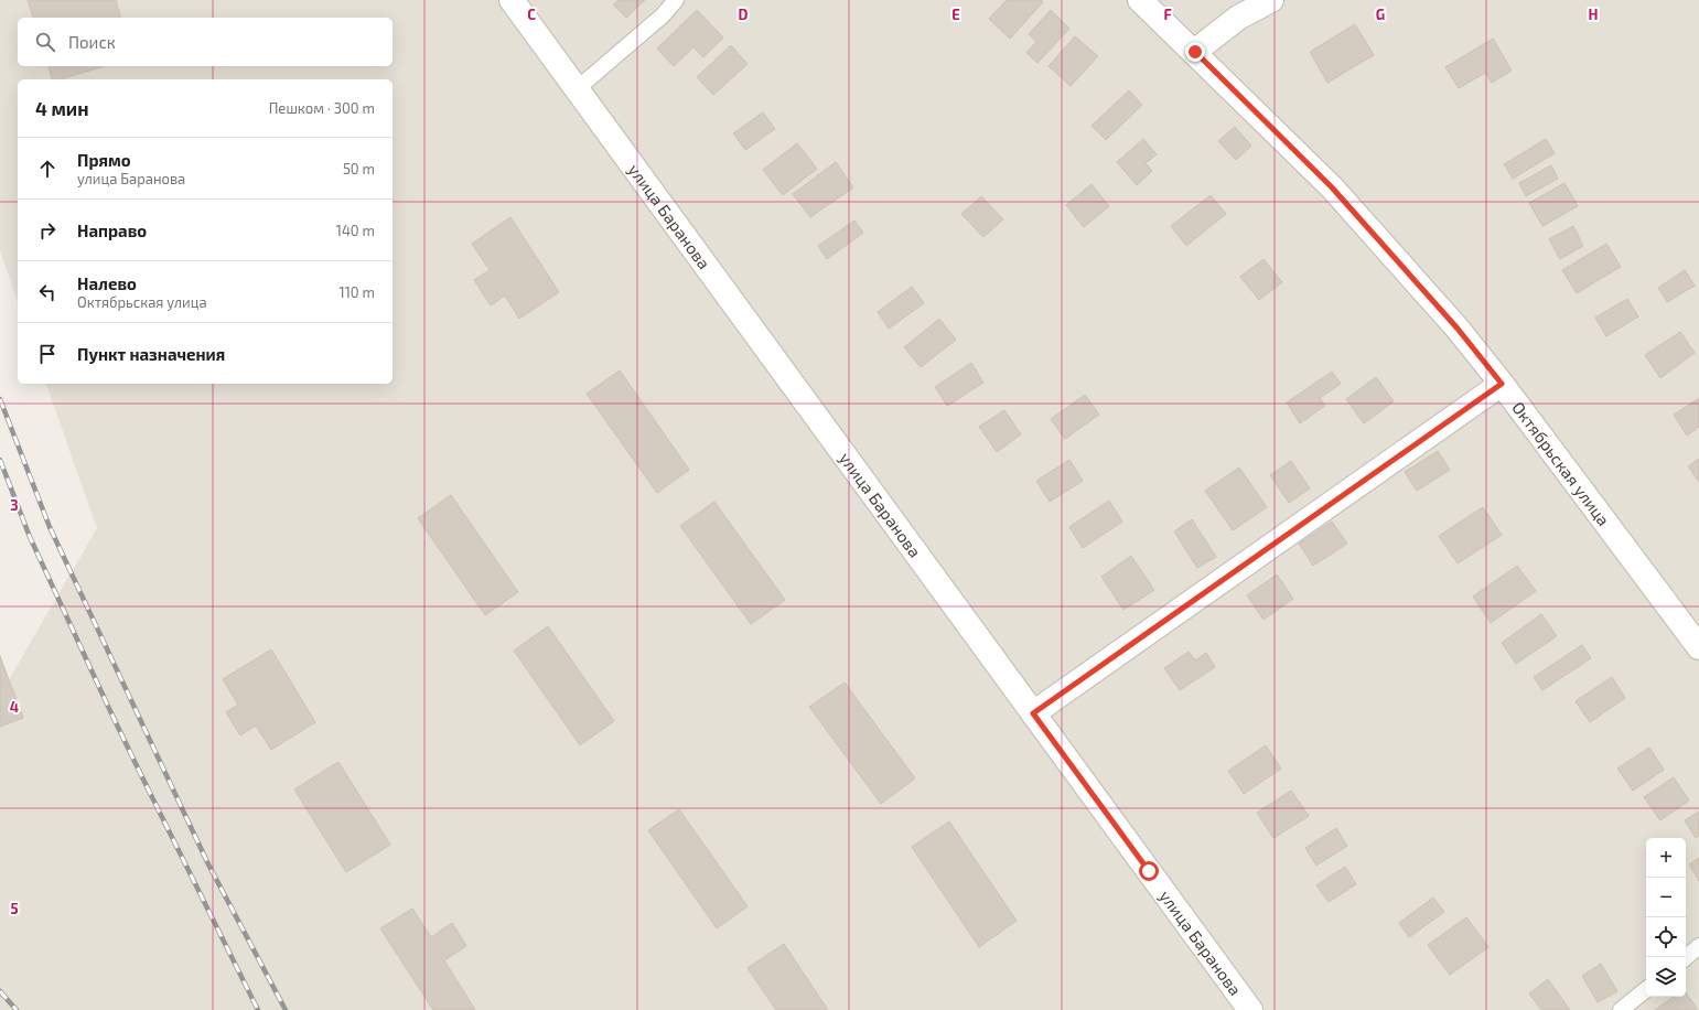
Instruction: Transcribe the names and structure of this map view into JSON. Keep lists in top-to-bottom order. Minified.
{"streets":{"street":["улица Баранова","Октябрьская улица"]},"page":{"search":"Поиск","heading":["4 мин","Пешком · 300 m"],"list":[["Прямо","улица Баранова","50 m"],["Направо","140 m"],["Налево","Октябрьская улица","110 m"],"Пункт назначения"],"map_buttons":["+","−"]},"grid":{"columns":["C","D","E","F","G","H"],"rows":["3","4","5"]}}
